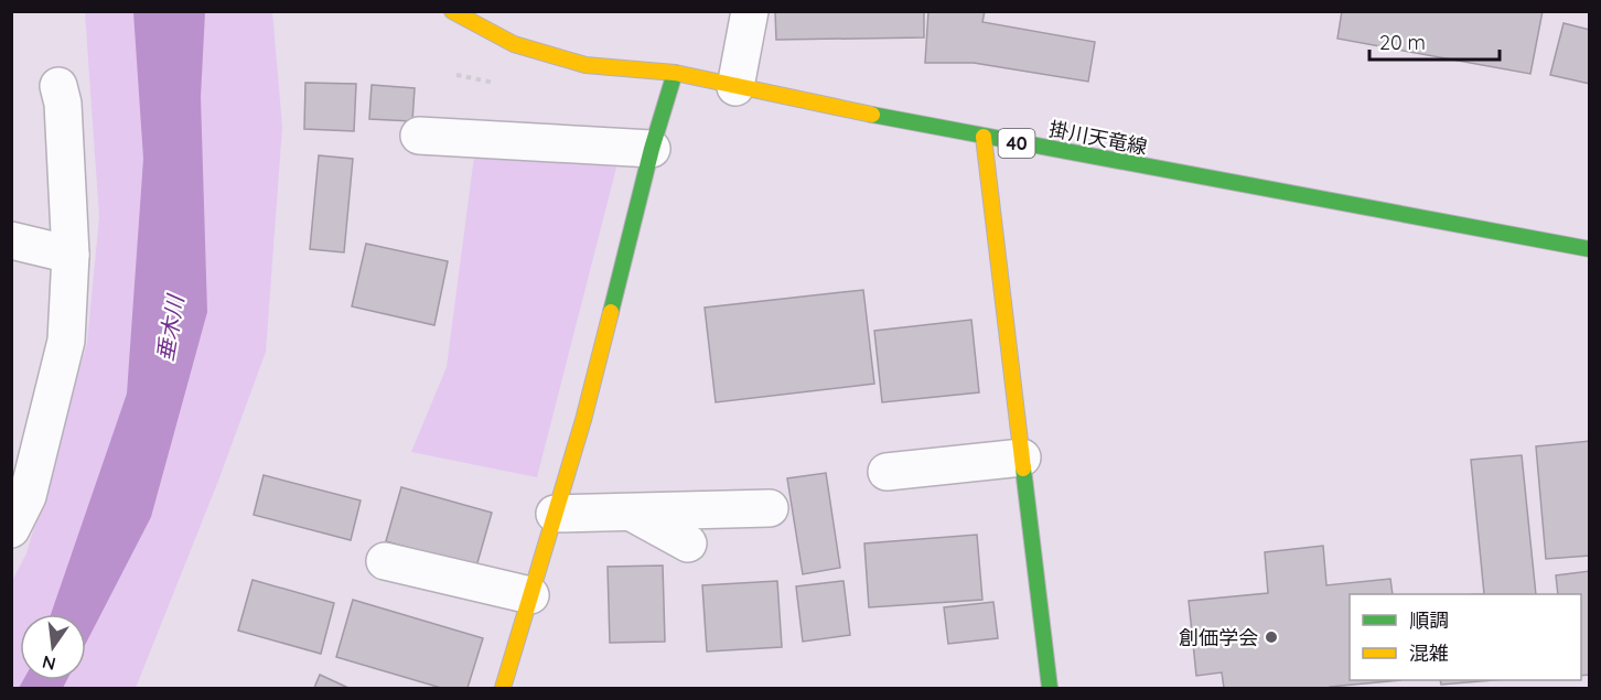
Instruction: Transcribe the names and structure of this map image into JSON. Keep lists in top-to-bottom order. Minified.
{"streets":{"street":["掛川天竜線","40"]},"water":["垂木川"],"places":["創価学会"],"legend":["順調","混雑"],"scale_bar":"20 m","north":"bottom"}
